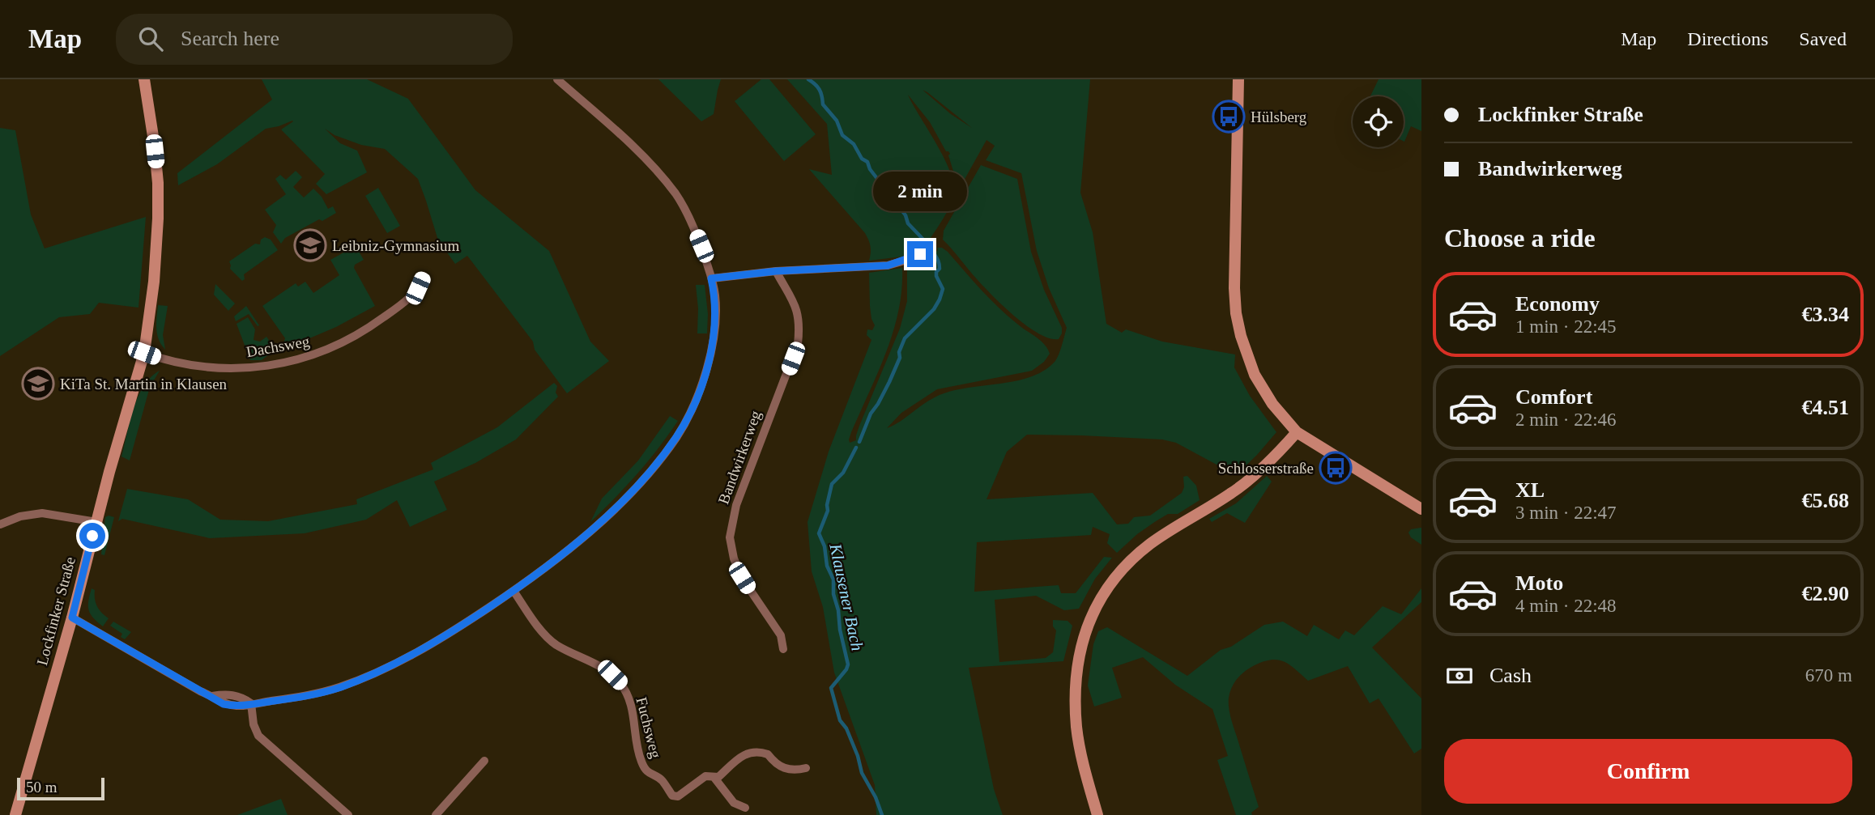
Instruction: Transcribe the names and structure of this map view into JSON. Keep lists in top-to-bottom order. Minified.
{"streets":{"street":["Dachsweg","Bandwirkerweg","Lockfinker Straße","Fuchsweg"]},"crossings":[["Dachsweg","Lockfinker Straße"]],"water":["Klausener Bach"],"places":{"bus stop":["Hülsberg","Schlosserstraße"],"school or university":["Leibniz-Gymnasium","KiTa St. Martin in Klausen"]},"scale_bar":"50 m","page":{"header":"Map","search":"Search here","nav":["Map","Directions","Saved"],"banner":["Lockfinker Straße","Bandwirkerweg"],"bubble":"2 min","heading":"Choose a ride","list":[{"name":"Economy","note":"1 min · 22:45","value":"€3.34"},{"name":"Comfort","note":"2 min · 22:46","value":"€4.51"},{"name":"XL","note":"3 min · 22:47","value":"€5.68"},{"name":"Moto","note":"4 min · 22:48","value":"€2.90"}],"pay":["Cash","670 m"],"buttons":"Confirm","scale":"50 m"}}
